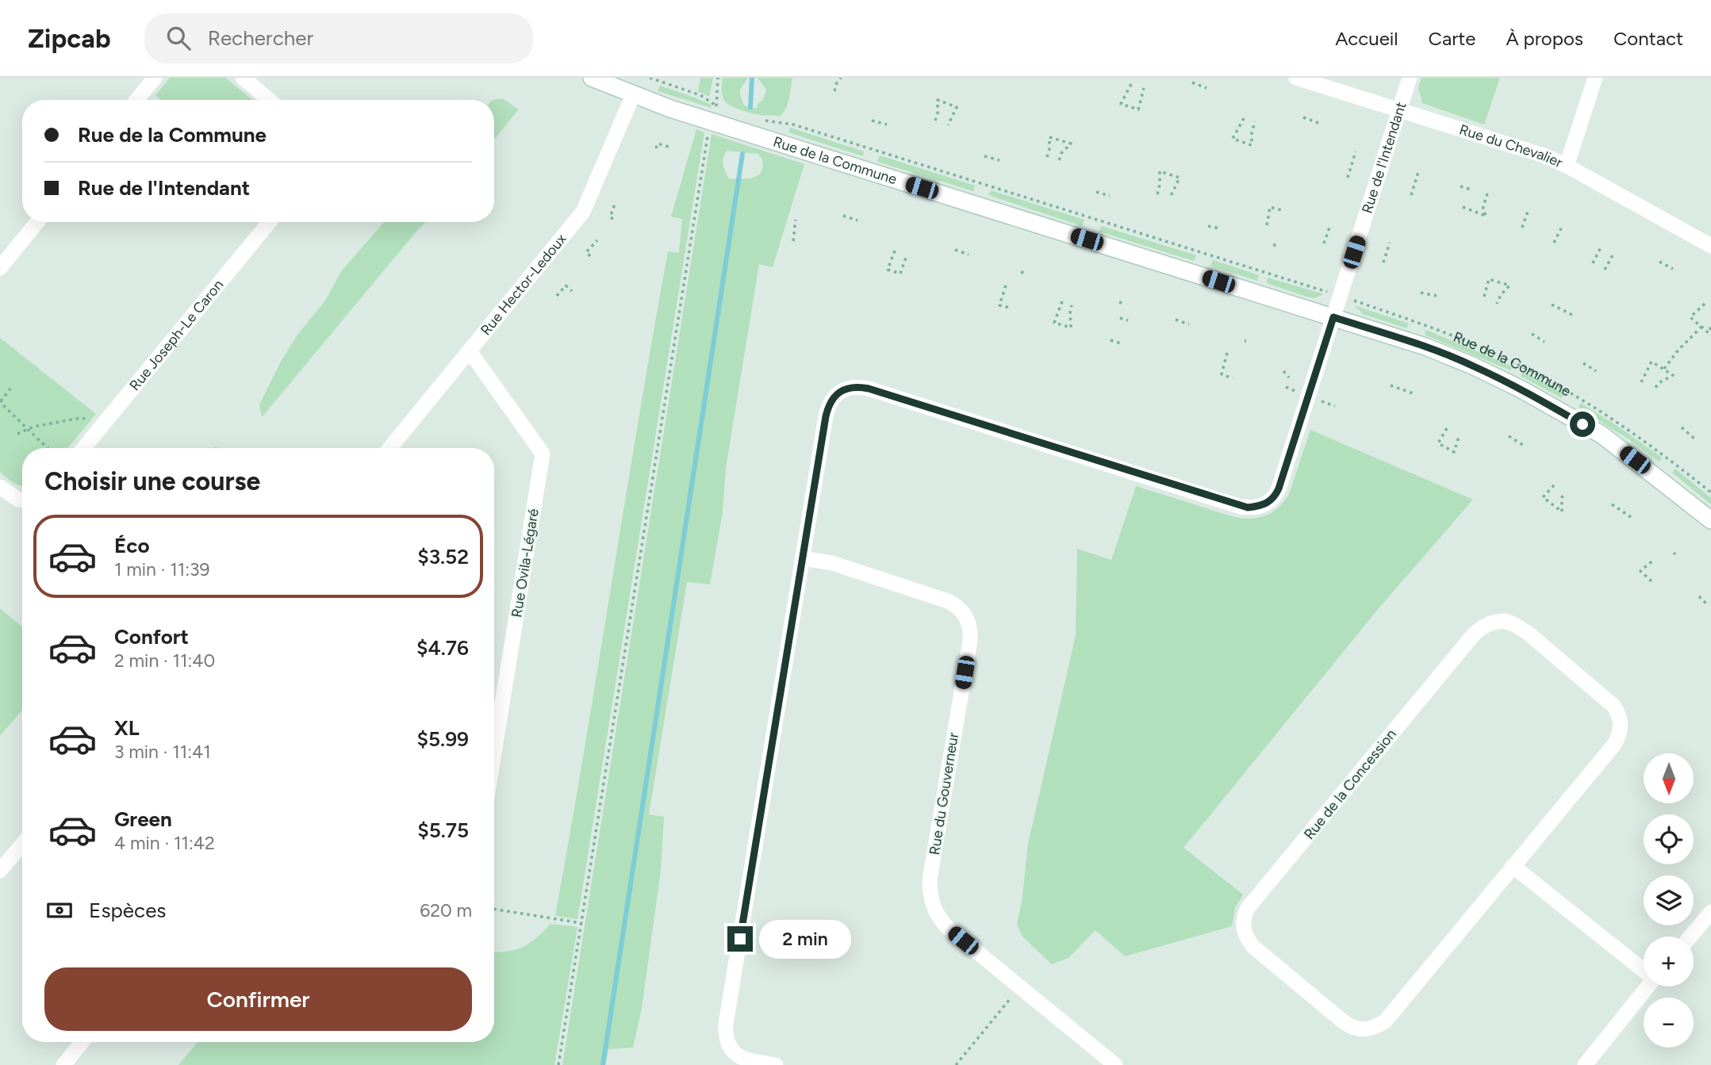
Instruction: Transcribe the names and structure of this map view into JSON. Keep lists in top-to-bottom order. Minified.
{"streets":{"street":["Rue du Chevalier","Rue de l'Intendant","Rue de la Commune","Rue Hector-Ledoux","Rue Joseph-Le Caron","Rue Ovila-Légaré","Rue de la Concession","Rue du Gouverneur"]},"crossings":[["Rue du Chevalier","Rue de l'Intendant"],["Rue de l'Intendant","Rue de la Commune"],["Rue de l'Intendant","Rue du Gouverneur"],["Rue de la Commune","Rue Hector-Ledoux"],["Rue Hector-Ledoux","Rue Ovila-Légaré"]],"north":"bottom","page":{"header":"Zipcab","search":"Rechercher","nav":["Accueil","Carte","À propos","Contact"],"banner":["Rue de la Commune","Rue de l'Intendant"],"heading":"Choisir une course","list":[{"name":"Éco","note":"1 min · 11:39","value":"$3.52"},{"name":"Confort","note":"2 min · 11:40","value":"$4.76"},{"name":"XL","note":"3 min · 11:41","value":"$5.99"},{"name":"Green","note":"4 min · 11:42","value":"$5.75"}],"map_buttons":["+","−"],"pay":["Espèces","620 m"],"bubble":"2 min","buttons":"Confirmer"}}
